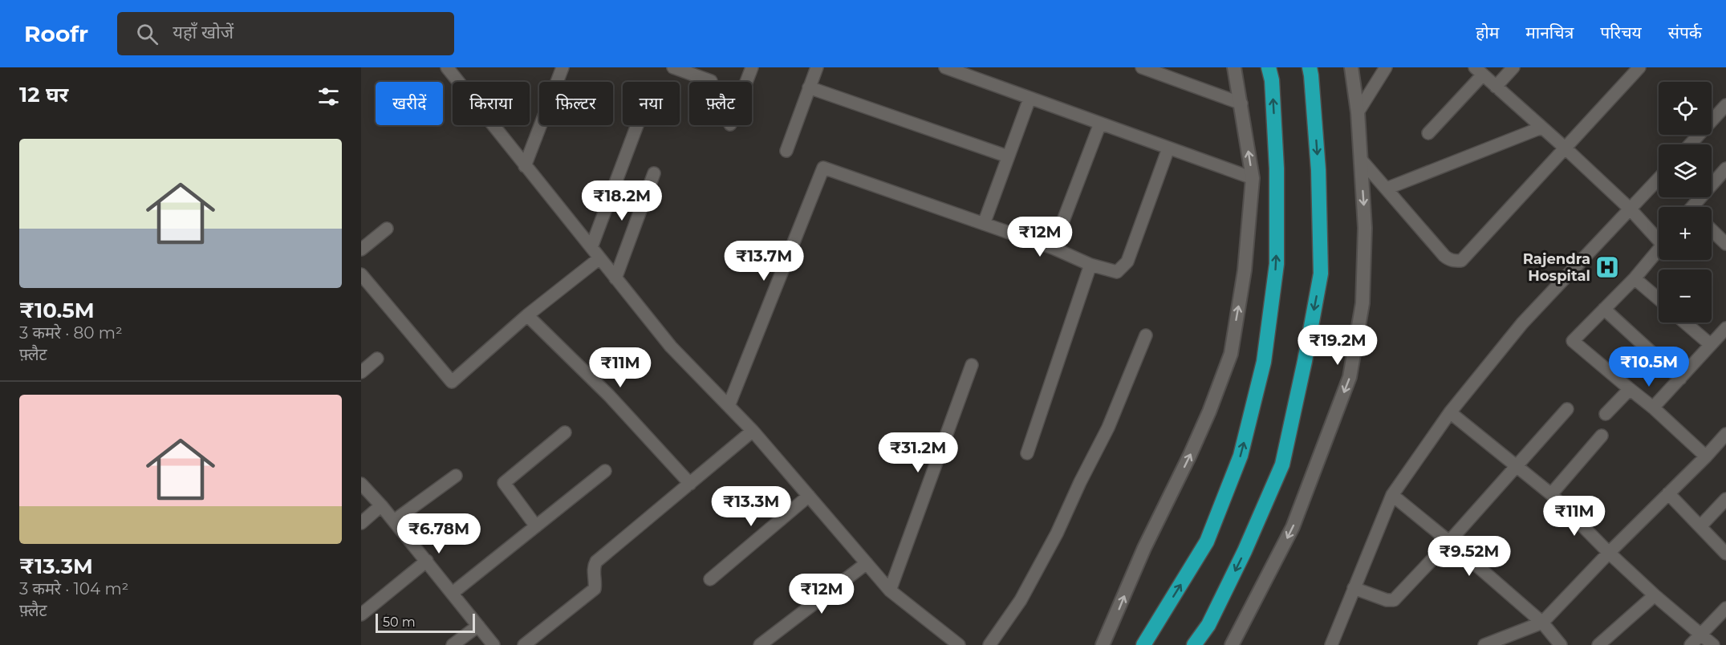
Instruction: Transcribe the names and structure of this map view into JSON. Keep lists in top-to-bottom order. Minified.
{"places":{"hospital":["Rajendra Hospital"]},"scale_bar":"50 m","page":{"header":"Roofr","search":"यहाँ खोजें","nav":["होम","मानचित्र","परिचय","संपर्क"],"heading":"12 घर","map_buttons":["+","−"],"chip":["खरीदें","किराया","फ़िल्टर","नया","फ़्लैट"],"list":[{"name":"₹10.5M","note":"3 कमरे · 80 m² · फ़्लैट"},{"name":"₹13.3M","note":"3 कमरे · 104 m² · फ़्लैट"}],"price":["₹18.2M","₹12M","₹13.7M","₹19.2M","₹10.5M","₹11M","₹31.2M","₹13.3M","₹11M","₹6.78M","₹9.52M","₹12M"],"scale":"50 m"}}
